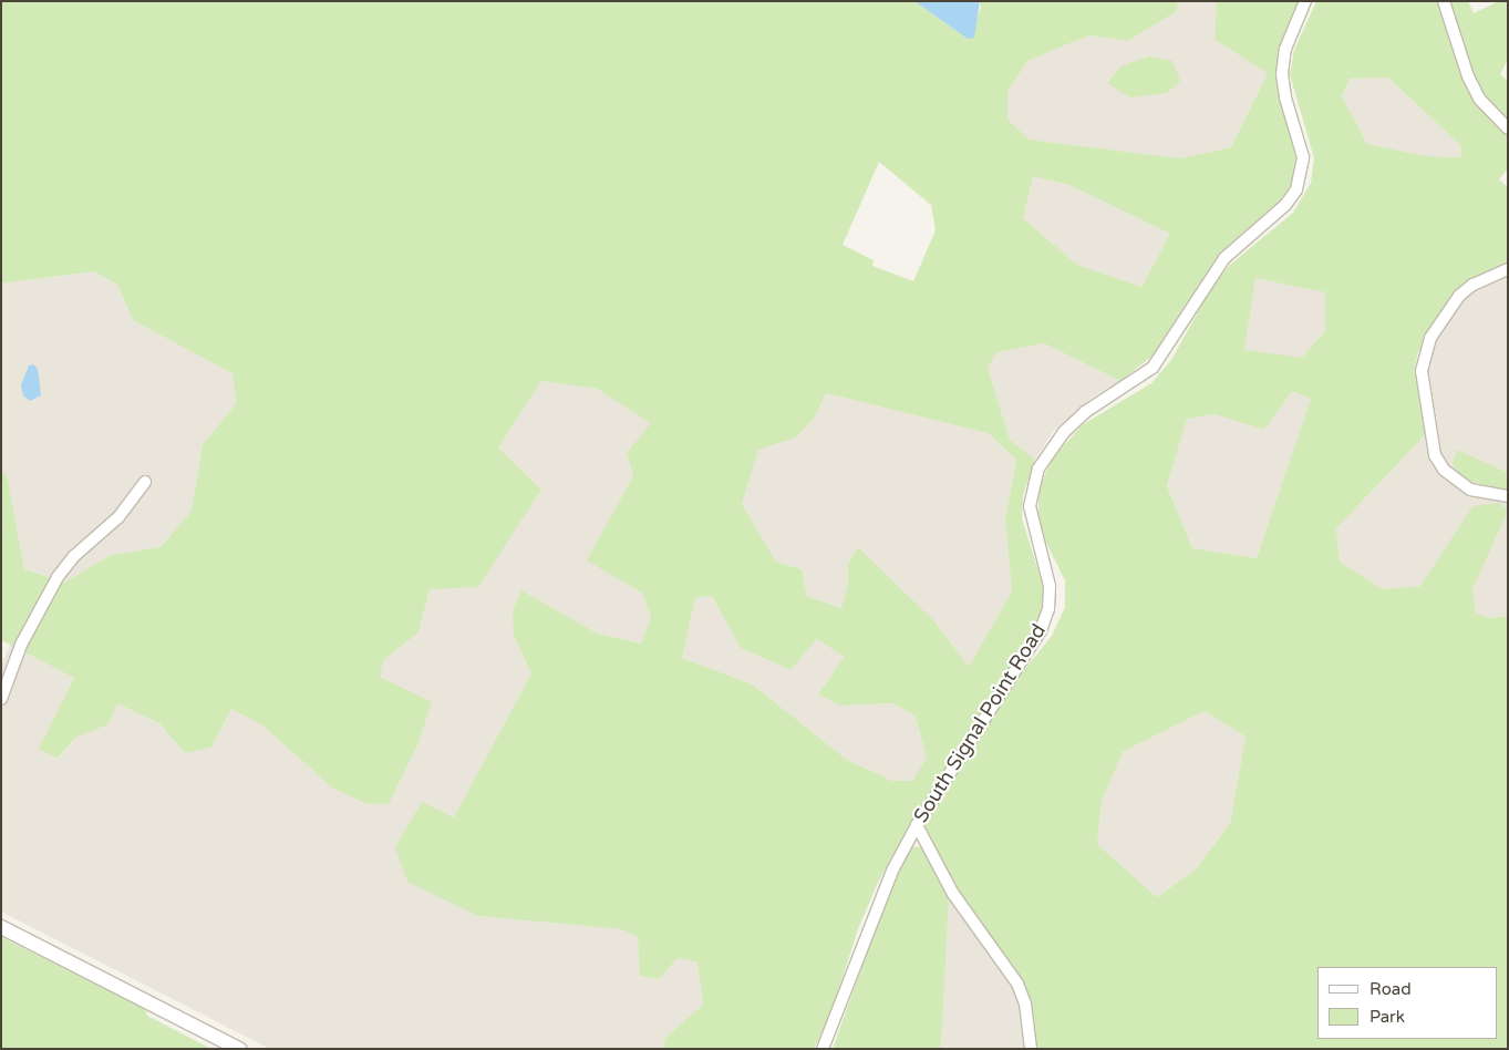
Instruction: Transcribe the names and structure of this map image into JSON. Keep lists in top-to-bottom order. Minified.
{"streets":{"street":["South Signal Point Road"]},"legend":["Road","Park"]}
